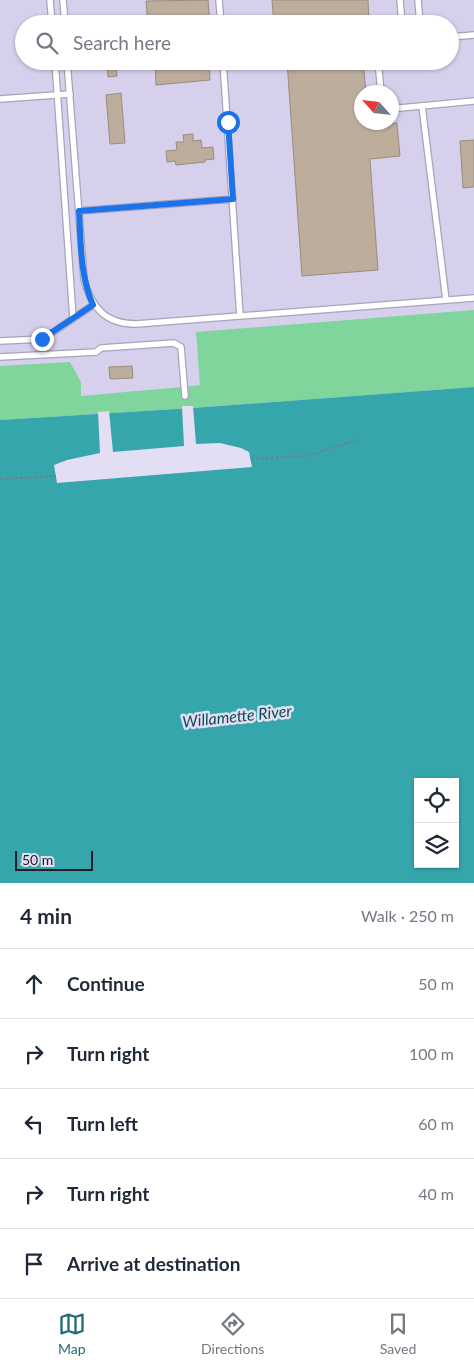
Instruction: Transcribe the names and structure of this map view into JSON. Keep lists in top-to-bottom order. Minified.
{"water":["Willamette River"],"scale_bar":"50 m","north":"top left","page":{"search":"Search here","scale":"50 m","heading":["4 min","Walk · 250 m"],"list":[["Continue","50 m"],["Turn right","100 m"],["Turn left","60 m"],["Turn right","40 m"],"Arrive at destination"],"nav":["Map","Directions","Saved"]}}
